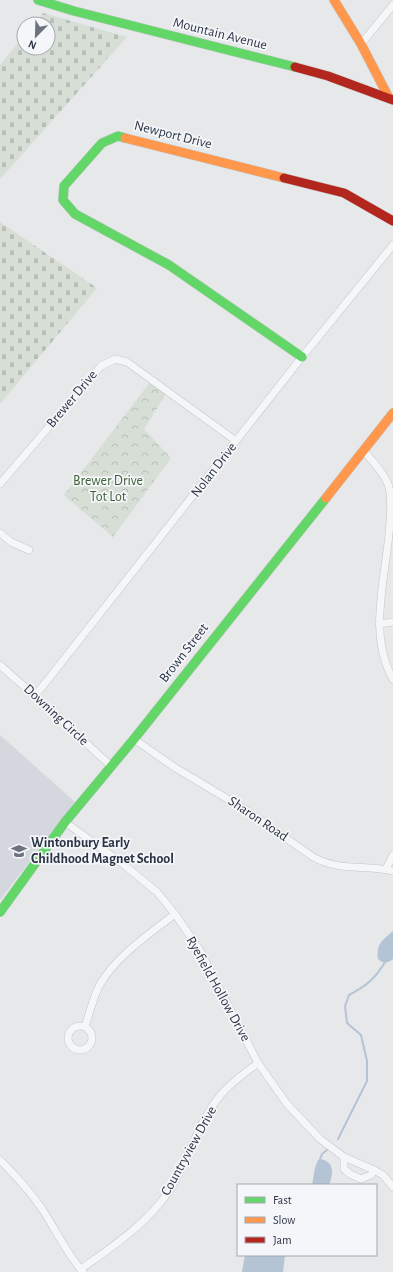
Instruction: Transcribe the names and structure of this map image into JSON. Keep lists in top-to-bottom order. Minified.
{"streets":{"street":["Mountain Avenue","Newport Drive","Brewer Drive","Nolan Drive","Brown Street","Downing Circle","Sharon Road","Ryefield Hollow Drive","Countryview Drive"]},"crossings":[["Newport Drive","Nolan Drive"],["Brewer Drive","Nolan Drive"],["Nolan Drive","Downing Circle"],["Brown Street","Downing Circle"],["Brown Street","Sharon Road"],["Brown Street","Ryefield Hollow Drive"],["Ryefield Hollow Drive","Countryview Drive"]],"parks":["Brewer Drive Tot Lot"],"places":{"school or university":["Wintonbury Early Childhood Magnet School"]},"legend":["Fast","Slow","Jam"],"north":"bottom left"}
